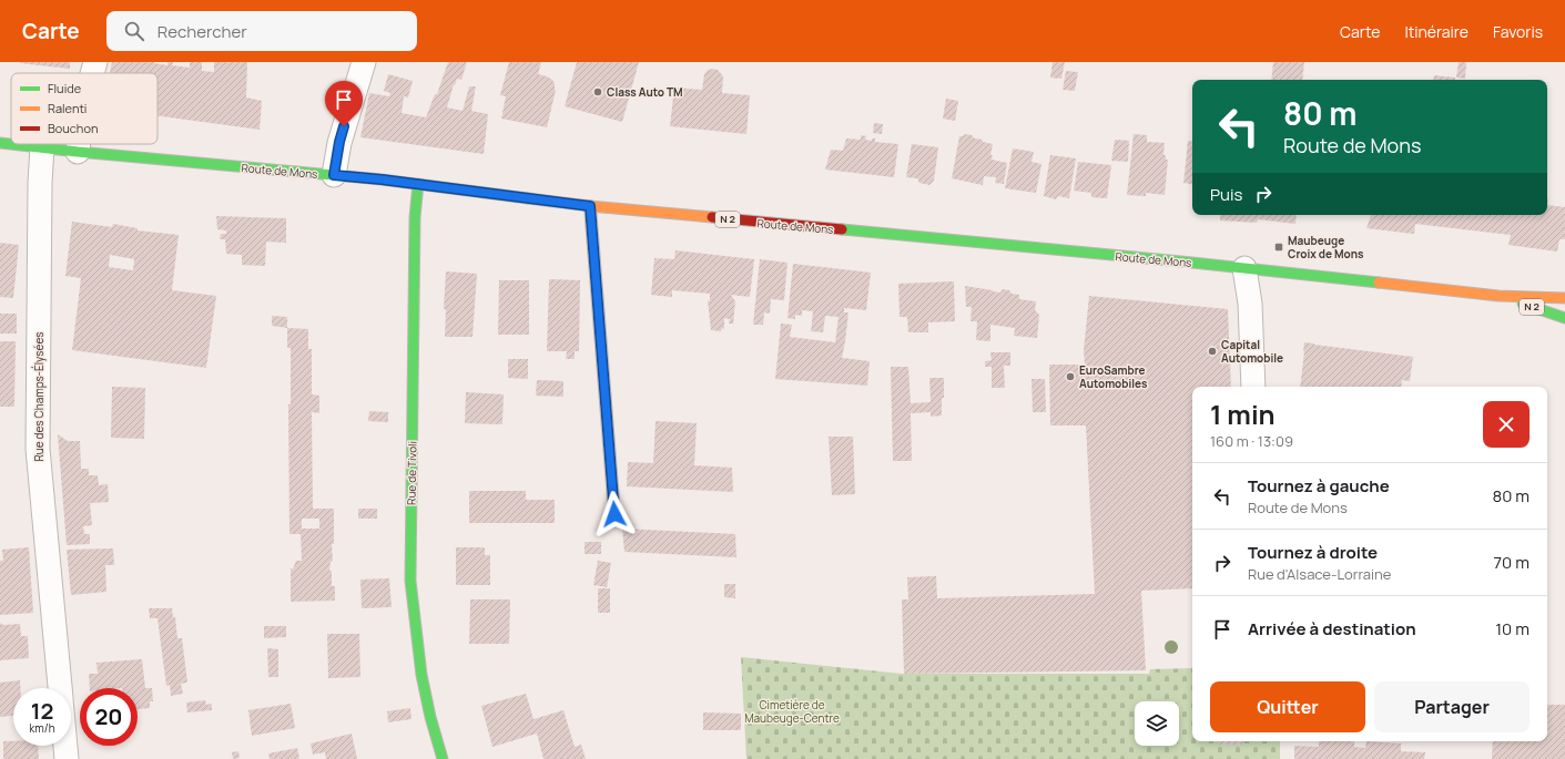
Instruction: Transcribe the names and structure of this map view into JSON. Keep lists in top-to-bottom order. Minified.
{"streets":{"main road":["Route de Mons","N 2","Rue de Tivoli"],"street":["Rue des Champs-Élysées"]},"crossings":[["Route de Mons","N 2"],["Route de Mons","Rue des Champs-Élysées"],["Route de Mons","Rue de Tivoli"]],"parks":["Cimetière de Maubeuge-Centre"],"places":{"other":["Class Auto TM","Capital Automobile","EuroSambre Automobiles"],"transit":["Maubeuge Croix de Mons"]},"legend":["Fluide","Ralenti","Bouchon"],"page":{"header":"Carte","search":"Rechercher","nav":["Carte","Itinéraire","Favoris"],"turn":["80 m","Route de Mons"],"then":"Puis","heading":["1 min","160 m · 13:09"],"list":[{"name":"Tournez à gauche","note":"Route de Mons","value":"80 m"},{"name":"Tournez à droite","note":"Rue d'Alsace-Lorraine","value":"70 m"},{"name":"Arrivée à destination","value":"10 m"}],"buttons":["Quitter","Partager"],"speed":"12 km/h","limit":"20"}}
